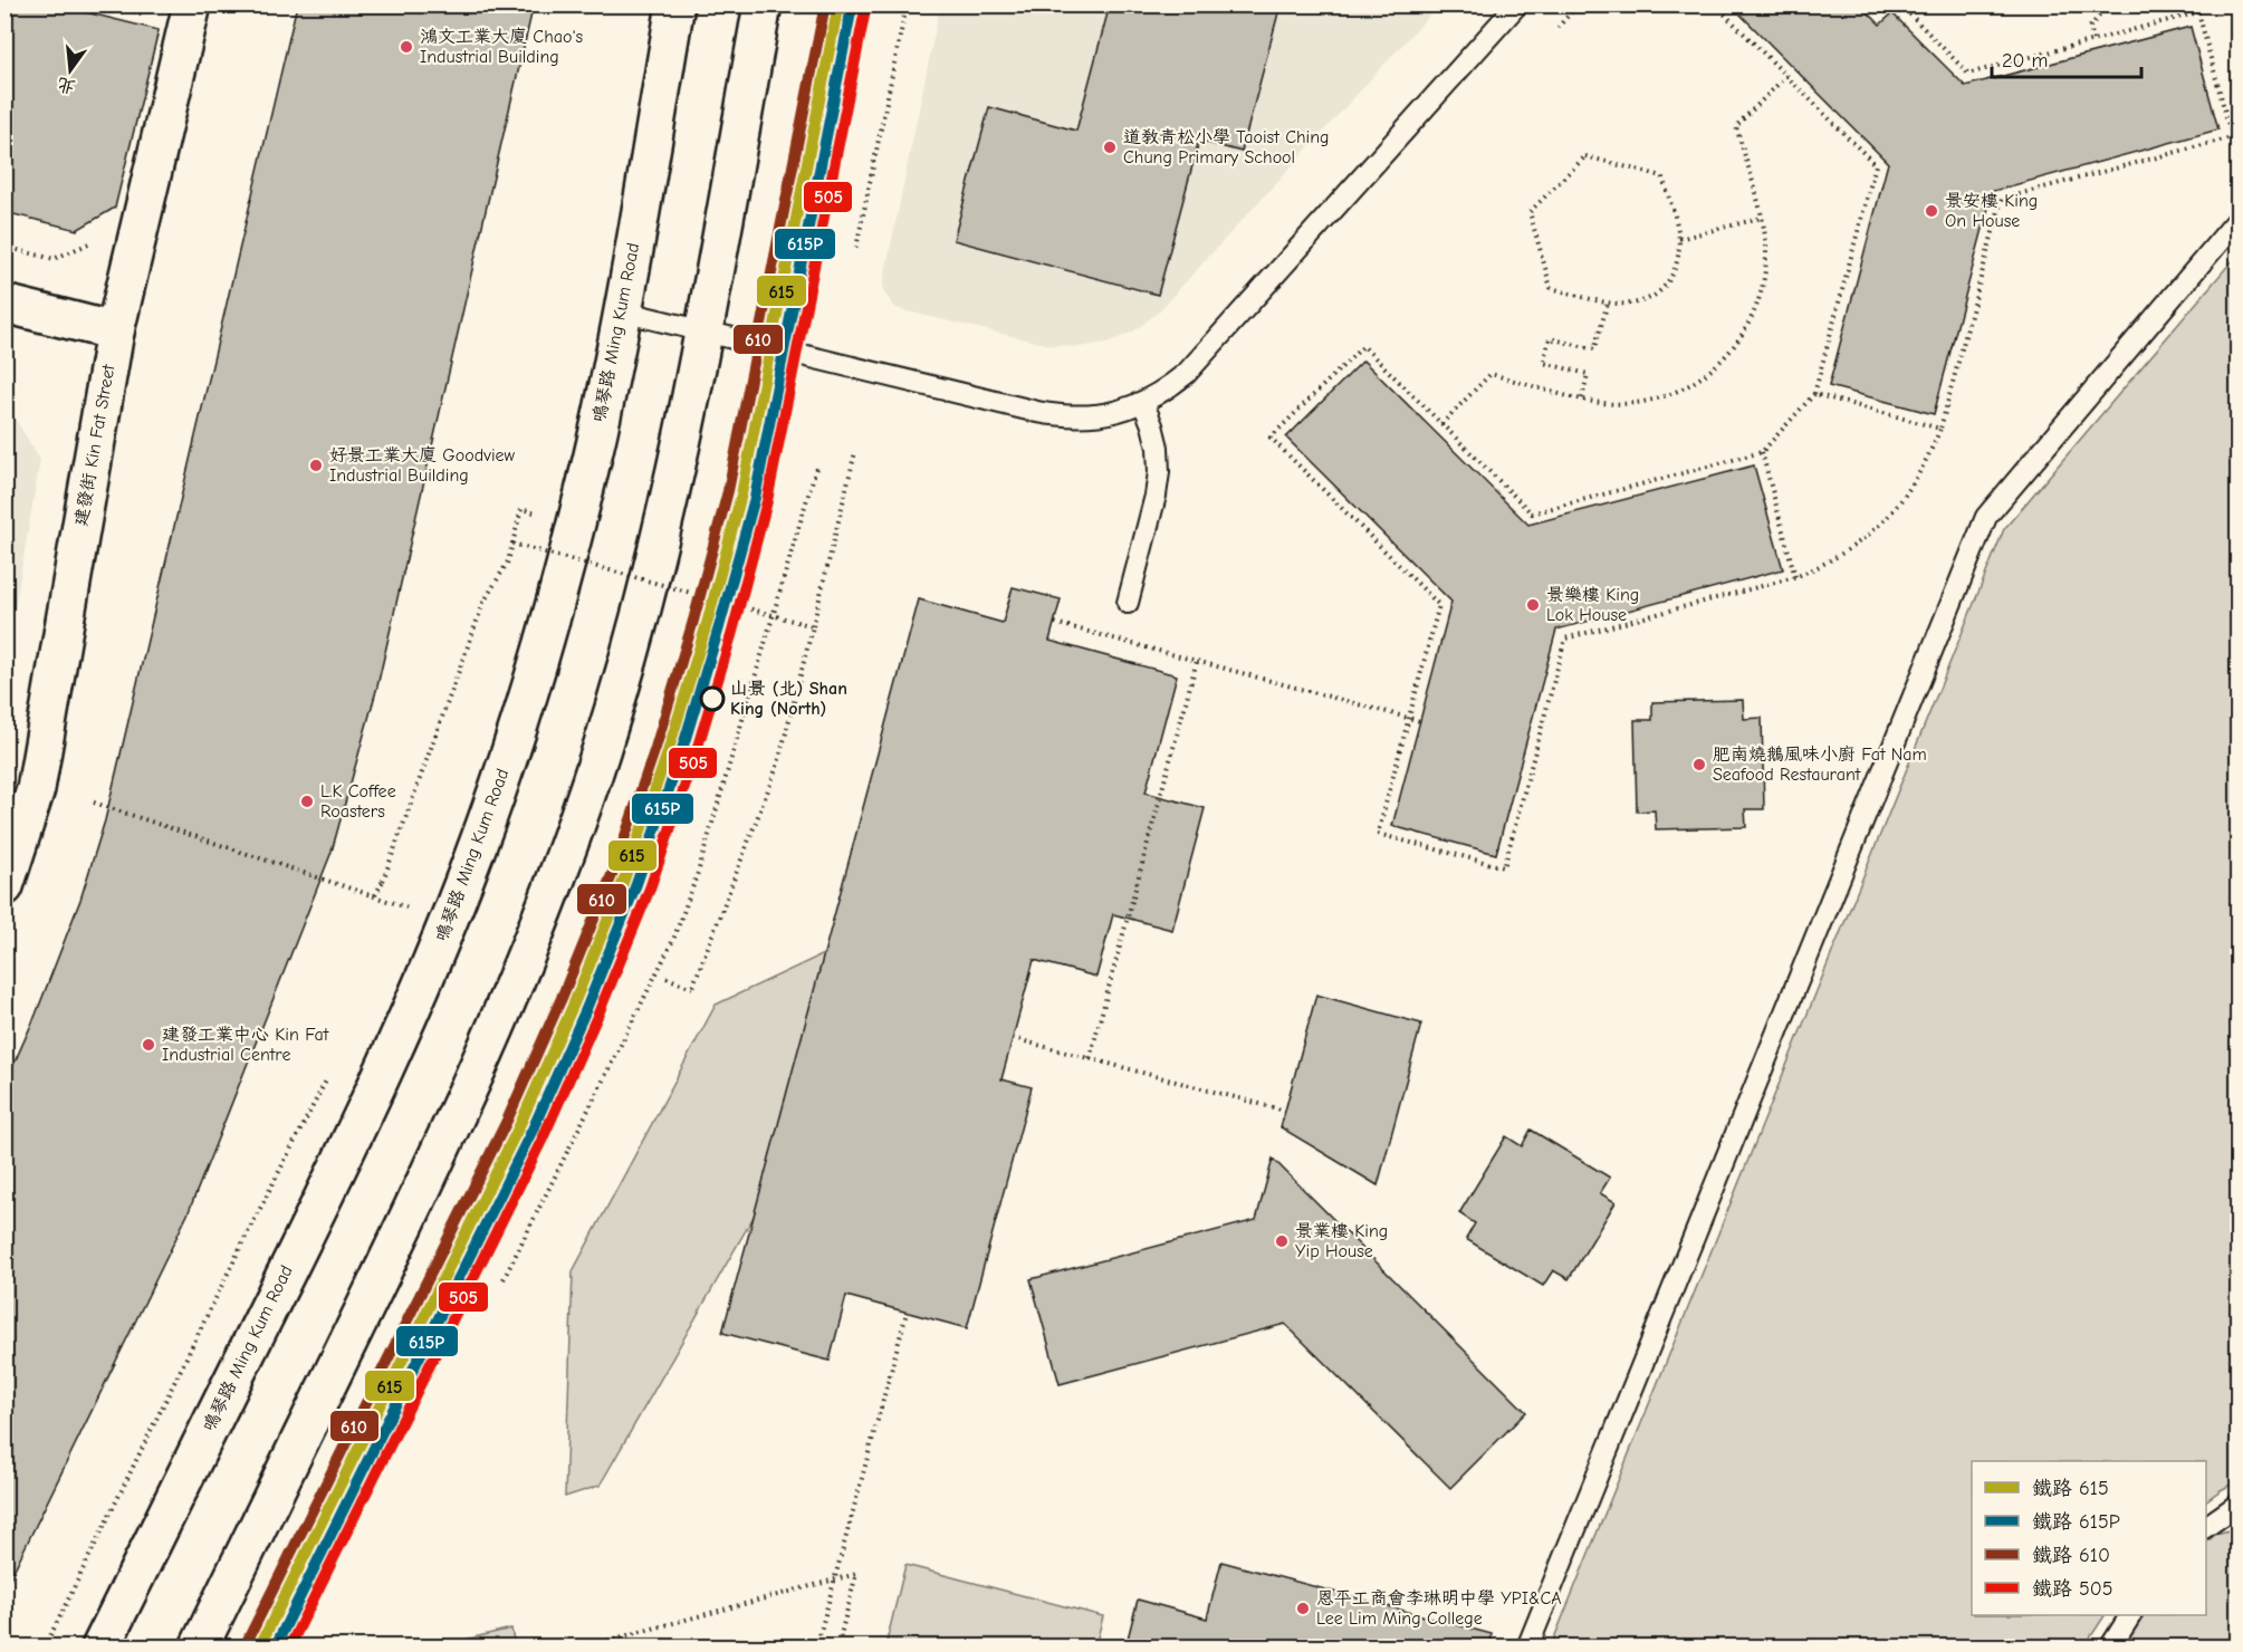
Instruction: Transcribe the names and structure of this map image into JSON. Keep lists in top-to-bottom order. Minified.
{"streets":{"main road":["鳴琴路 Ming Kum Road","建發街 Kin Fat Street"]},"places":["鴻文工業大廈 Chao's Industrial Building","道教青松小學 Taoist Ching Chung Primary School","景安樓 King On House","好景工業大廈 Goodview Industrial Building","景樂樓 King Lok House","山景 (北) Shan King (North)","肥南燒鵝風味小廚 Fat Nam Seafood Restaurant","L.K Coffee Roasters","建發工業中心 Kin Fat Industrial Centre","景業樓 King Yip House","恩平工商會李琳明中學 YPI&CA Lee Lim Ming College"],"lines":["rail line 615","rail line 610","rail line 615P","rail line 505"],"legend":["鐵路 615","鐵路 615P","鐵路 610","鐵路 505"],"scale_bar":"20 m","north":"bottom"}
